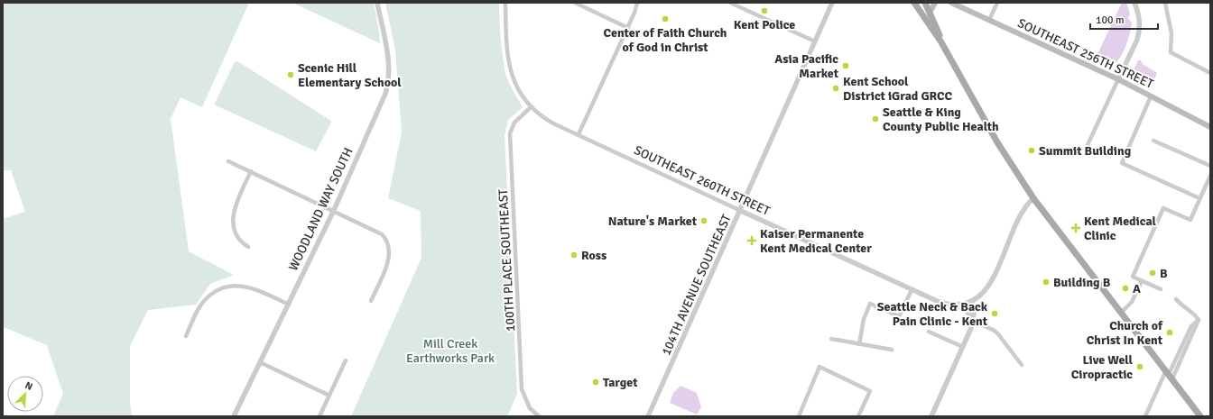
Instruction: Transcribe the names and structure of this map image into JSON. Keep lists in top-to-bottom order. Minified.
{"streets":{"main road":["SOUTHEAST 256TH STREET"],"street":["SOUTHEAST 260TH STREET","WOODLAND WAY SOUTH","100TH PLACE SOUTHEAST","104TH AVENUE SOUTHEAST"]},"crossings":[["SOUTHEAST 260TH STREET","100TH PLACE SOUTHEAST"],["SOUTHEAST 260TH STREET","104TH AVENUE SOUTHEAST"]],"parks":["Mill Creek Earthworks Park"],"places":{"other":["Kent Police","Center of Faith Church of God in Christ","Asia Pacific Market","Scenic Hill Elementary School","Kent School District iGrad GRCC","Seattle & King County Public Health","Summit Building","Nature's Market","Ross","B","Building B","A","Seattle Neck & Back Pain Clinic - Kent","Church of Christ In Kent","Live Well Ciropractic","Target"],"health":["Kent Medical Clinic","Kaiser Permanente Kent Medical Center"]},"scale_bar":"100 m","north":"top right"}
